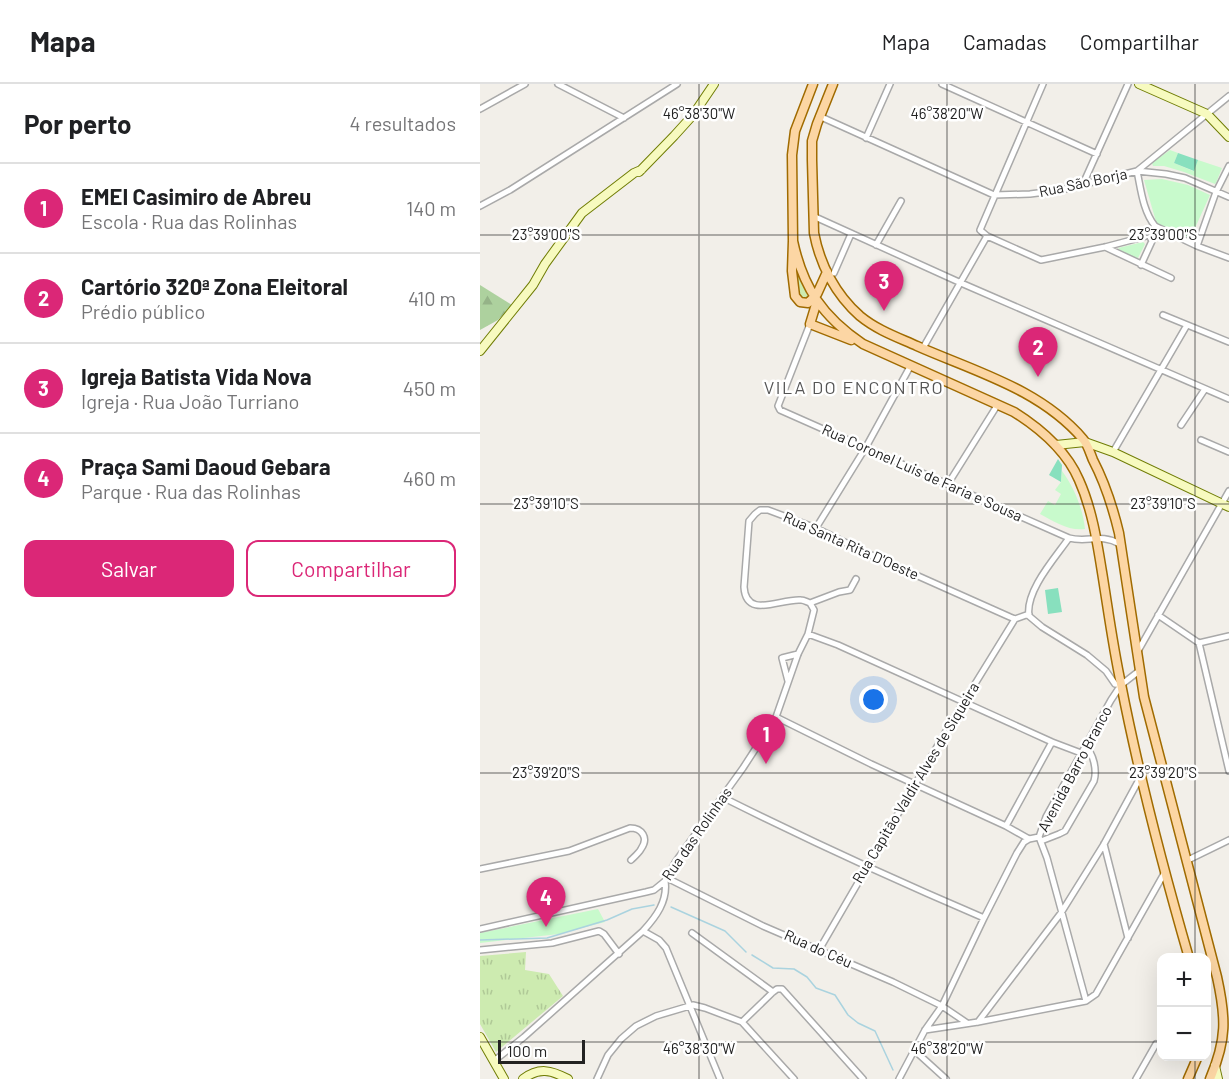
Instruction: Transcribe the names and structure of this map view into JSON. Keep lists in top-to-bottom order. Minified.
{"streets":{"street":["Rua São Borja","Rua Coronel Luis de Faria e Sousa","Rua Santa Rita D'Oeste","Avenida Barro Branco","Rua Capitão Valdir Alves de Siqueira","Rua das Rolinhas","Rua do Céu"]},"crossings":[["Rua Santa Rita D'Oeste","Rua Capitão Valdir Alves de Siqueira"],["Rua Santa Rita D'Oeste","Rua das Rolinhas"],["Avenida Barro Branco","Rua do Céu"],["Rua Capitão Valdir Alves de Siqueira","Rua do Céu"],["Rua das Rolinhas","Rua do Céu"]],"districts":["VILA DO ENCONTRO"],"scale_bar":"100 m","page":{"header":"Mapa","nav":["Mapa","Camadas","Compartilhar"],"heading":["Por perto","4 resultados"],"list":[{"mark":"1","name":"EMEI Casimiro de Abreu","note":"Escola · Rua das Rolinhas","value":"140 m"},{"mark":"2","name":"Cartório 320ª Zona Eleitoral","note":"Prédio público","value":"410 m"},{"mark":"3","name":"Igreja Batista Vida Nova","note":"Igreja · Rua João Turriano","value":"450 m"},{"mark":"4","name":"Praça Sami Daoud Gebara","note":"Parque · Rua das Rolinhas","value":"460 m"}],"pins":["3","2","1","4"],"buttons":["Salvar","Compartilhar"],"map_buttons":["+","−"],"scale":"100 m"},"coordinates":["46°38'30\"W","46°38'20\"W","23°39'00\"S","23°39'10\"S","23°39'20\"S"]}
